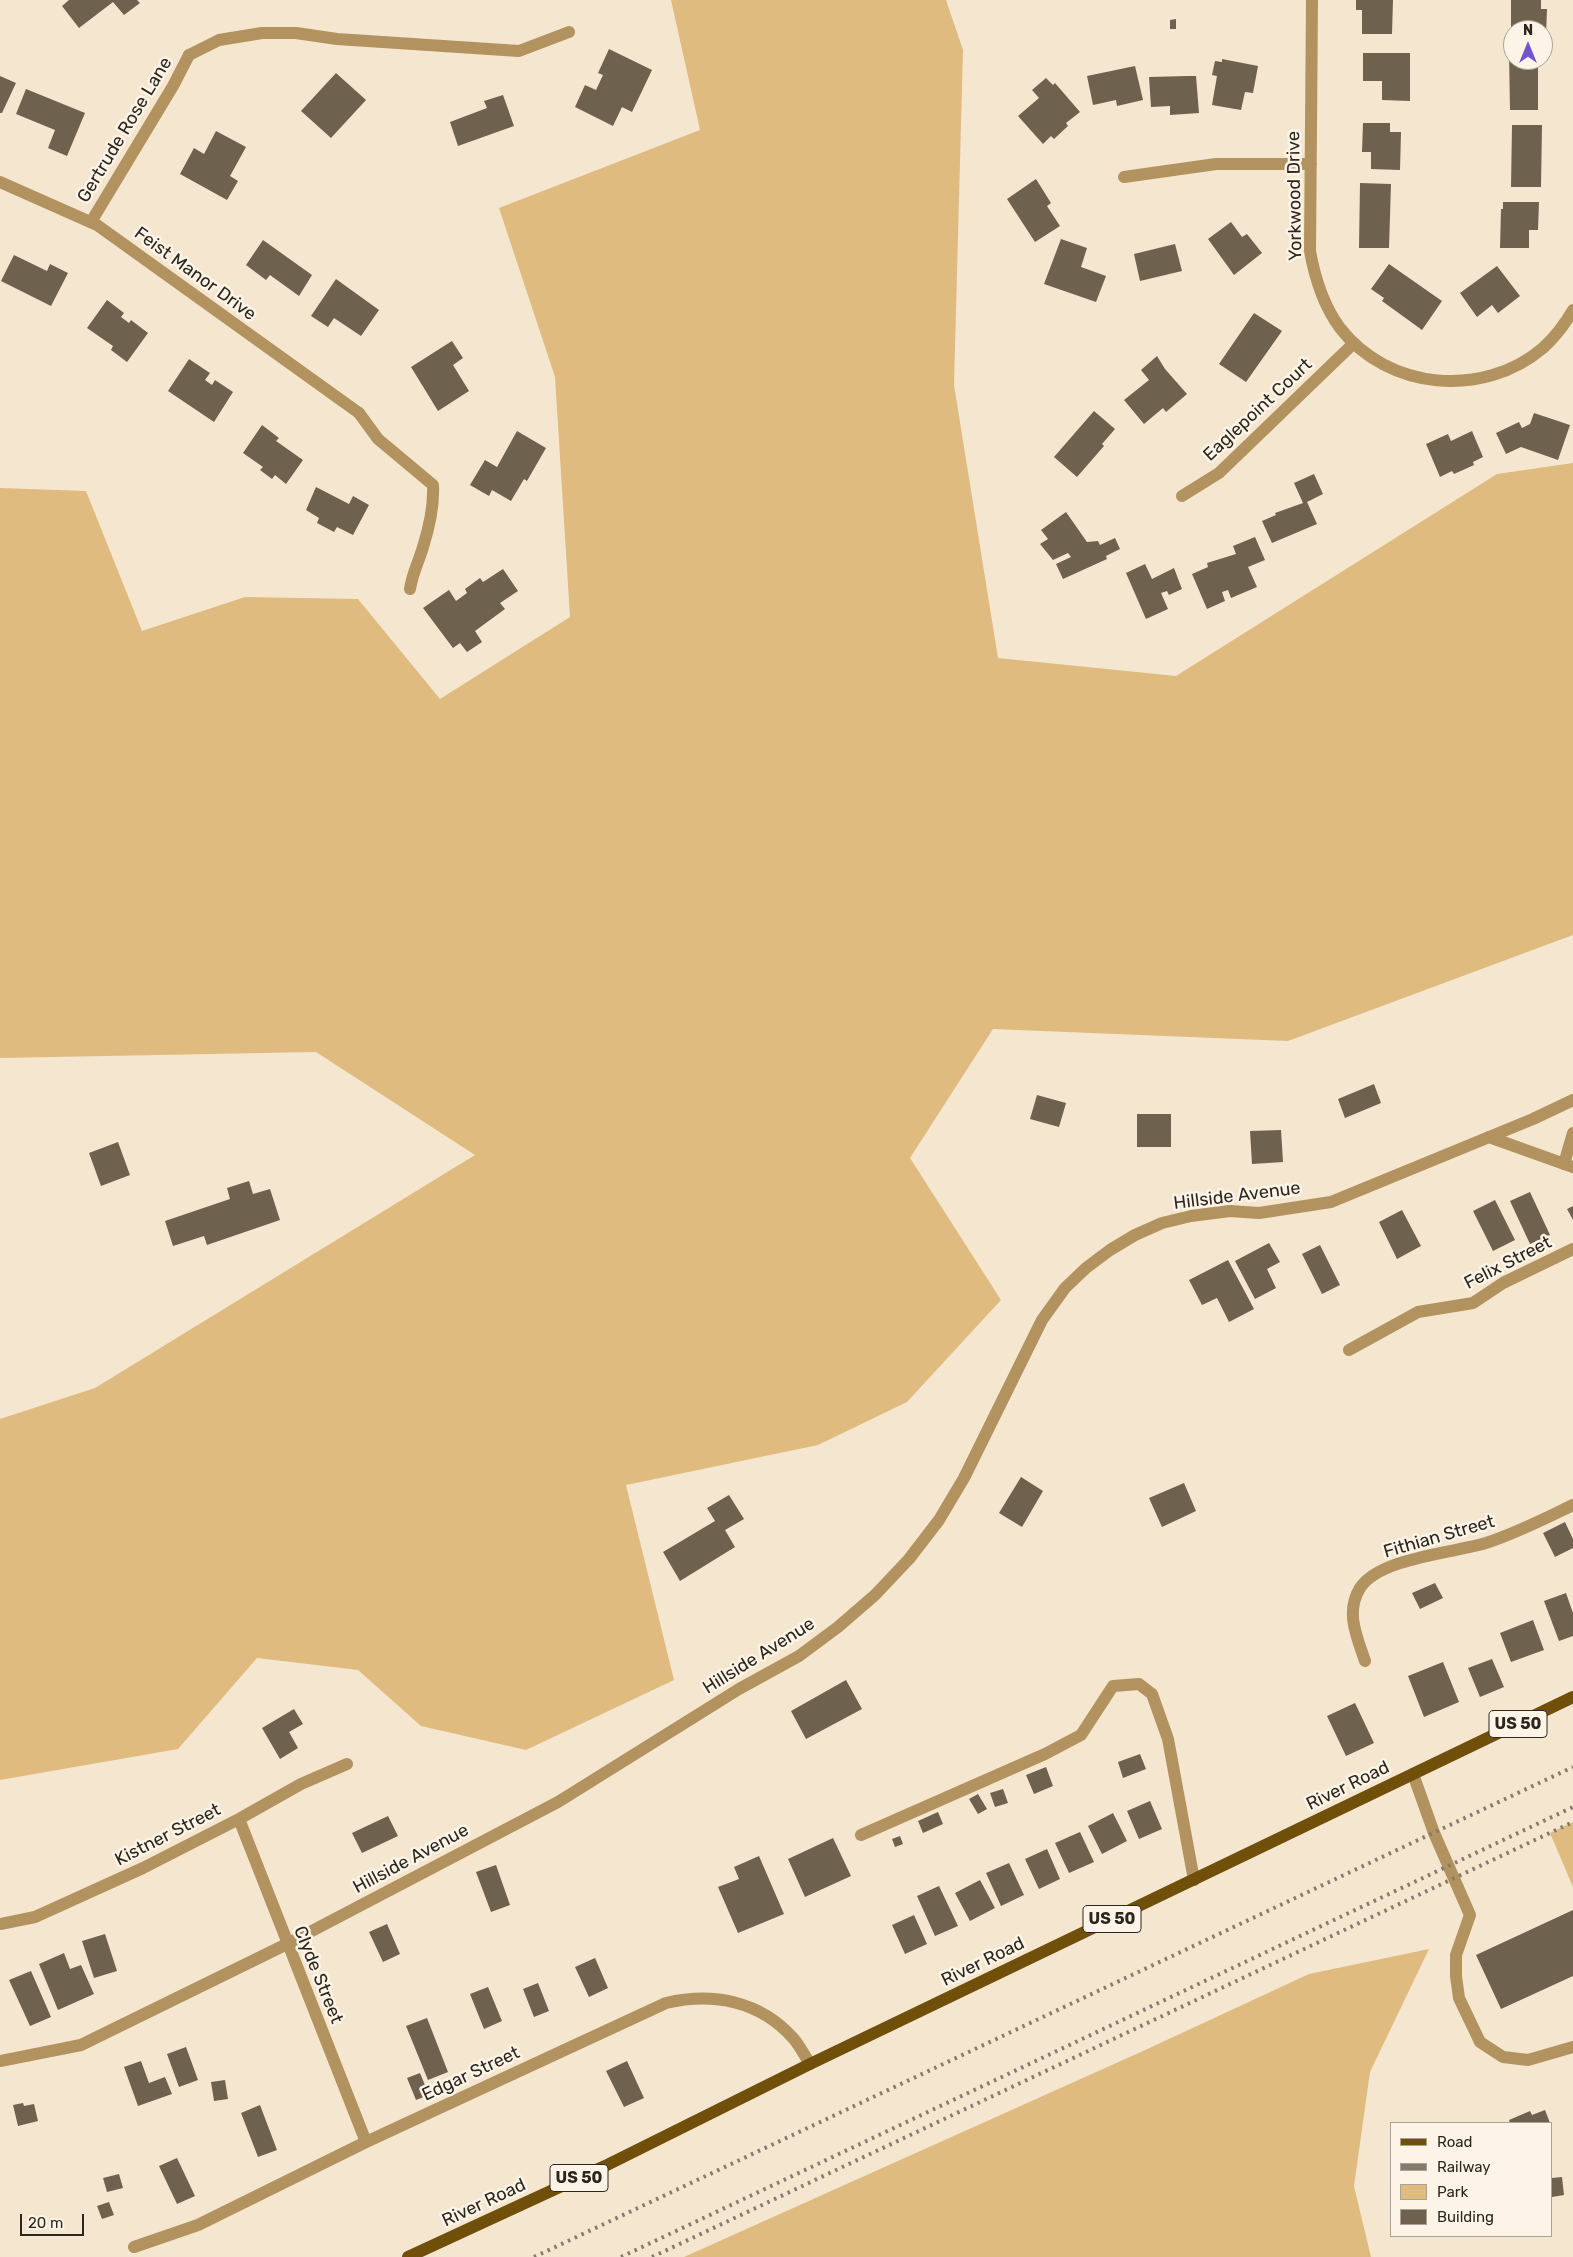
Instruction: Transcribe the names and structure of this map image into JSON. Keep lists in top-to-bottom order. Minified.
{"streets":{"main road":["US 50","River Road"],"street":["Gertrude Rose Lane","Yorkwood Drive","Feist Manor Drive","Eaglepoint Court","Hillside Avenue","Felix Street","Fithian Street","Kistner Street","Clyde Street","Edgar Street"]},"crossings":[["Gertrude Rose Lane","Feist Manor Drive"],["Yorkwood Drive","Eaglepoint Court"],["Hillside Avenue","Clyde Street"],["River Road","Edgar Street"],["Kistner Street","Clyde Street"],["Clyde Street","Edgar Street"]],"legend":["Road","Railway","Park","Building"],"scale_bar":"20 m","north":"top"}
